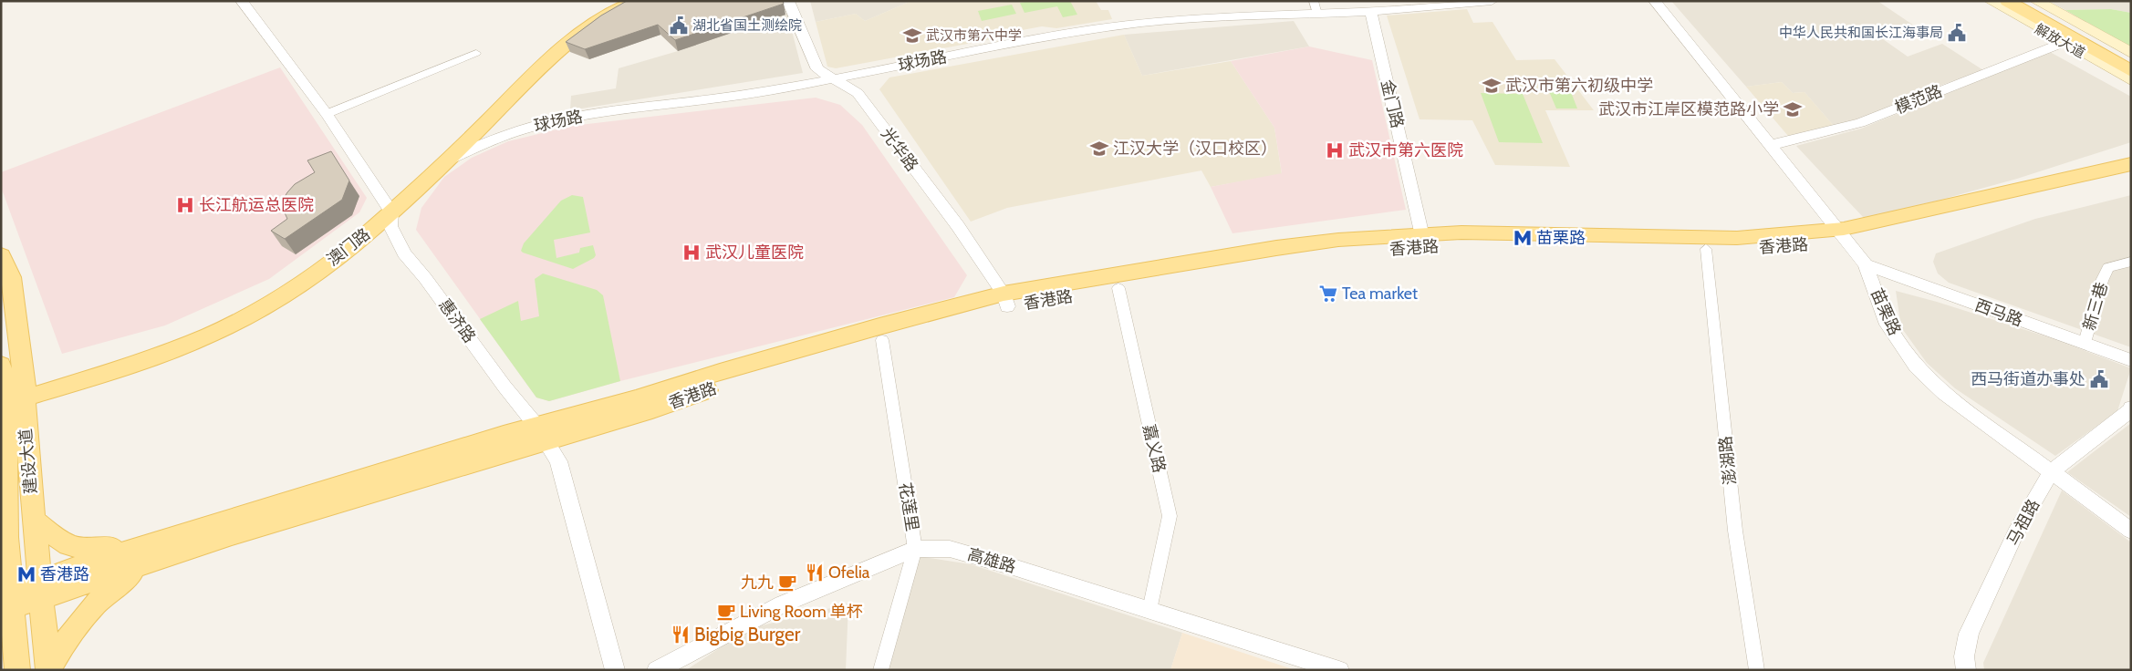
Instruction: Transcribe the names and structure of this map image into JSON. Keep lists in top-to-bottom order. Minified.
{"streets":{"main road":["解放大道","香港路","澳门路","建设大道"],"street":["球场路","模范路","金门路","光华路","新三巷","苗栗路","西马路","惠济路","嘉义路","澎湖路","花莲里","马祖路","高雄路"]},"crossings":[["解放大道","模范路"],["球场路","金门路"],["球场路","光华路"],["球场路","澳门路"],["模范路","苗栗路"],["金门路","香港路"],["光华路","香港路"],["香港路","苗栗路"],["香港路","惠济路"],["香港路","嘉义路"],["香港路","澎湖路"],["香港路","建设大道"],["香港路","花莲里"],["澳门路","惠济路"],["澳门路","建设大道"],["新三巷","西马路"],["苗栗路","西马路"],["苗栗路","马祖路"],["嘉义路","高雄路"],["花莲里","高雄路"]],"places":{"public building":["湖北省国土测绘院","中华人民共和国长江海事局","西马街道办事处"],"school or university":["武汉市第六中学","武汉市第六初级中学","武汉市江岸区模范路小学","江汉大学（汉口校区）"],"hospital":["武汉市第六医院","长江航运总医院","武汉儿童医院"],"metro station":["苗栗路","香港路"],"supermarket":["Tea market"],"restaurant":["Ofelia","Bigbig Burger"],"cafe":["九九","Living Room 单杯"]}}
